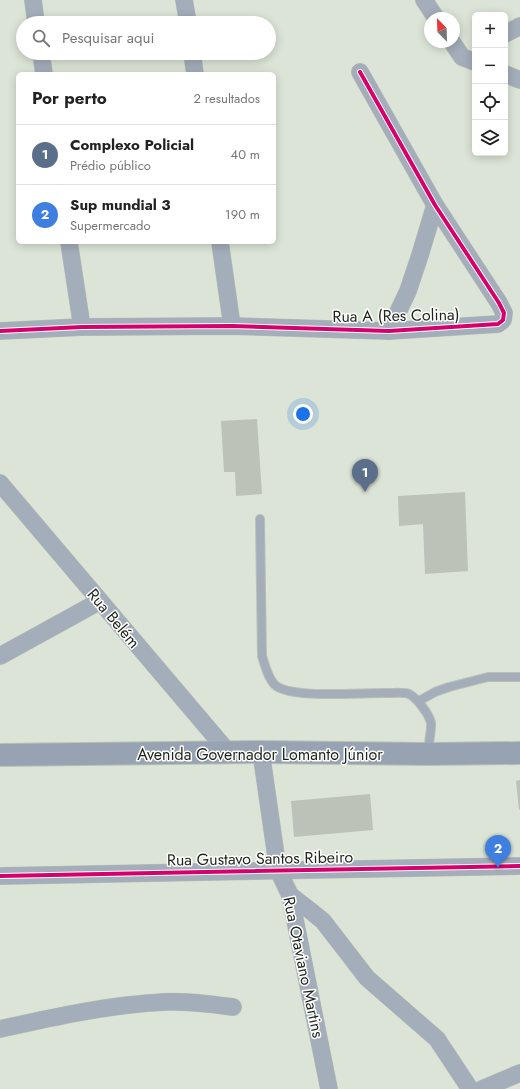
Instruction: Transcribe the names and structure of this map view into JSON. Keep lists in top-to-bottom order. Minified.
{"streets":{"main road":["Avenida Governador Lomanto Júnior"],"street":["Rua A (Res Colina)","Rua Belém","Rua Gustavo Santos Ribeiro","Rua Otaviano Martins"]},"crossings":[["Rua Belém","Avenida Governador Lomanto Júnior"],["Avenida Governador Lomanto Júnior","Rua Otaviano Martins"],["Rua Gustavo Santos Ribeiro","Rua Otaviano Martins"]],"north":"top left","page":{"map_buttons":["+","−"],"search":"Pesquisar aqui","heading":["Por perto","2 resultados"],"list":[{"mark":"1","name":"Complexo Policial","note":"Prédio público","value":"40 m"},{"mark":"2","name":"Sup mundial 3","note":"Supermercado","value":"190 m"}],"pins":["1","2"]}}
